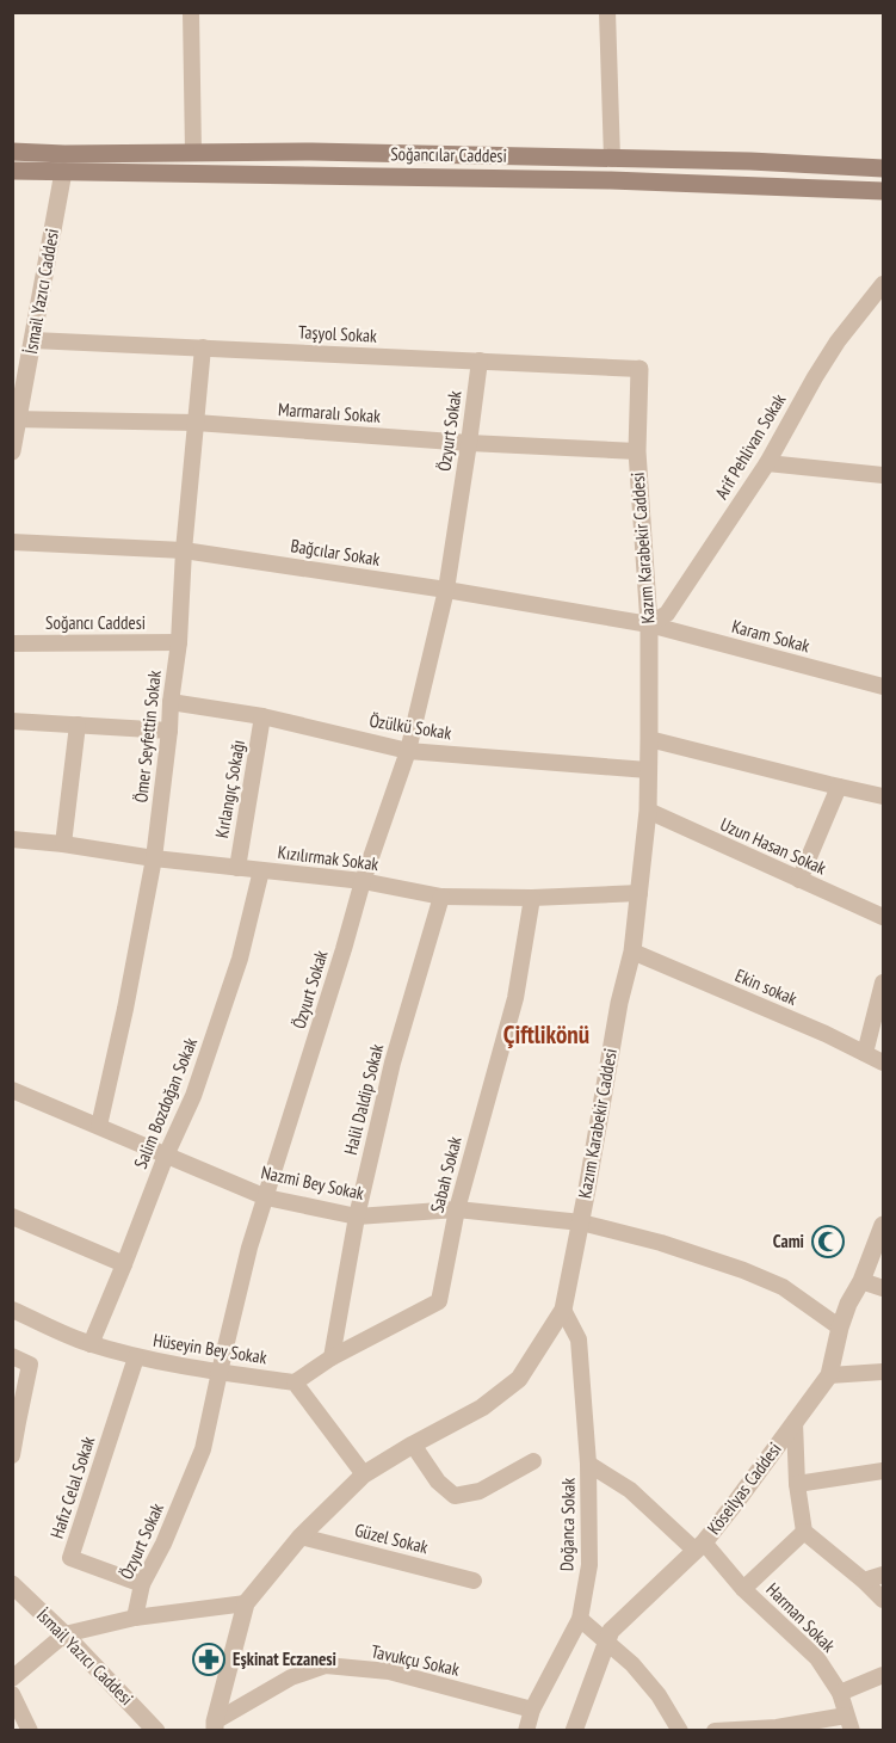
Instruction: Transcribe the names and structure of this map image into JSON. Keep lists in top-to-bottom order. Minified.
{"streets":{"main road":["Soğancılar Caddesi"],"street":["İsmail Yazıcı Caddesi","Taşyol Sokak","Marmaralı Sokak","Özyurt Sokak","Arif Pehlivan Sokak","Kazım Karabekir Caddesi","Bağcılar Sokak","Soğancı Caddesi","Karam Sokak","Özülkü Sokak","Ömer Seyfettin Sokak","Kırlangıç Sokağı","Uzun Hasan Sokak","Kızılırmak Sokak","Ekin sokak","Halil Daldip Sokak","Salim Bozdoğan Sokak","Sabah Sokak","Nazmi Bey Sokak","Hüseyin Bey Sokak","Hafız Celal Sokak","Köseilyas Caddesi","Doğanca Sokak","Güzel Sokak","Harman Sokak","Tavukçu Sokak"]},"crossings":[["Soğancılar Caddesi","İsmail Yazıcı Caddesi"],["İsmail Yazıcı Caddesi","Taşyol Sokak"],["İsmail Yazıcı Caddesi","Marmaralı Sokak"],["Taşyol Sokak","Özyurt Sokak"],["Taşyol Sokak","Kazım Karabekir Caddesi"],["Taşyol Sokak","Ömer Seyfettin Sokak"],["Marmaralı Sokak","Özyurt Sokak"],["Marmaralı Sokak","Kazım Karabekir Caddesi"],["Marmaralı Sokak","Ömer Seyfettin Sokak"],["Özyurt Sokak","Bağcılar Sokak"],["Özyurt Sokak","Özülkü Sokak"],["Özyurt Sokak","Kızılırmak Sokak"],["Özyurt Sokak","Nazmi Bey Sokak"],["Özyurt Sokak","Hüseyin Bey Sokak"],["Özyurt Sokak","Hafız Celal Sokak"],["Arif Pehlivan Sokak","Kazım Karabekir Caddesi"],["Arif Pehlivan Sokak","Bağcılar Sokak"],["Arif Pehlivan Sokak","Karam Sokak"],["Kazım Karabekir Caddesi","Bağcılar Sokak"],["Kazım Karabekir Caddesi","Karam Sokak"],["Kazım Karabekir Caddesi","Özülkü Sokak"],["Kazım Karabekir Caddesi","Uzun Hasan Sokak"],["Kazım Karabekir Caddesi","Kızılırmak Sokak"],["Kazım Karabekir Caddesi","Ekin sokak"],["Kazım Karabekir Caddesi","Nazmi Bey Sokak"],["Kazım Karabekir Caddesi","Doğanca Sokak"],["Kazım Karabekir Caddesi","Güzel Sokak"],["Kazım Karabekir Caddesi","Tavukçu Sokak"],["Bağcılar Sokak","Karam Sokak"],["Bağcılar Sokak","Ömer Seyfettin Sokak"],["Soğancı Caddesi","Ömer Seyfettin Sokak"],["Özülkü Sokak","Ömer Seyfettin Sokak"],["Özülkü Sokak","Kırlangıç Sokağı"],["Ömer Seyfettin Sokak","Kızılırmak Sokak"],["Ömer Seyfettin Sokak","Nazmi Bey Sokak"],["Kırlangıç Sokağı","Kızılırmak Sokak"],["Kızılırmak Sokak","Halil Daldip Sokak"],["Kızılırmak Sokak","Salim Bozdoğan Sokak"],["Kızılırmak Sokak","Sabah Sokak"],["Halil Daldip Sokak","Sabah Sokak"],["Halil Daldip Sokak","Nazmi Bey Sokak"],["Salim Bozdoğan Sokak","Nazmi Bey Sokak"],["Salim Bozdoğan Sokak","Hüseyin Bey Sokak"],["Sabah Sokak","Nazmi Bey Sokak"],["Sabah Sokak","Hüseyin Bey Sokak"],["Nazmi Bey Sokak","Köseilyas Caddesi"],["Hüseyin Bey Sokak","Hafız Celal Sokak"],["Köseilyas Caddesi","Harman Sokak"],["Doğanca Sokak","Harman Sokak"],["Doğanca Sokak","Tavukçu Sokak"]],"districts":["Çiftlikönü"],"places":{"mosque":["Cami"],"pharmacy":["Eşkinat Eczanesi"]}}
